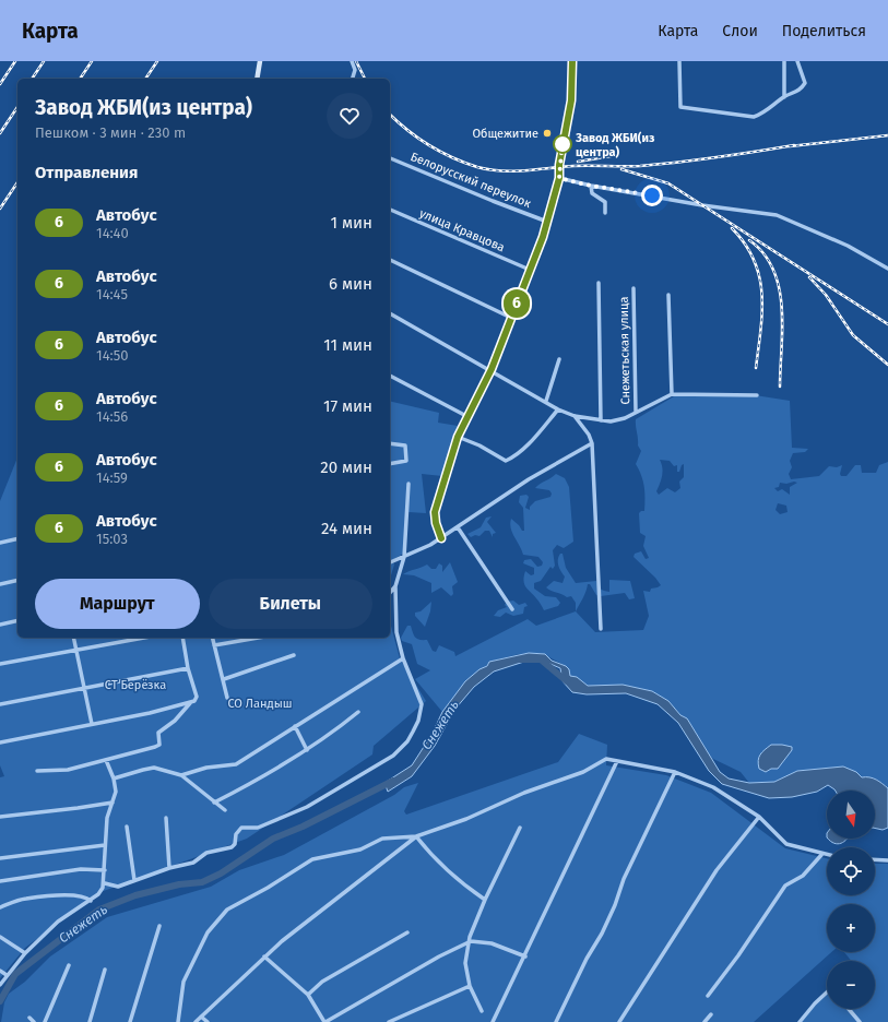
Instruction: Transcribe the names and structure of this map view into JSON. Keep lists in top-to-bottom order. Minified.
{"streets":{"street":["Белорусский переулок","улица Кравцова","Снежетьская улица"]},"water":["Снежеть"],"parks":["СТ Берёзка","СО Ландыш"],"places":["Общежитие","Завод ЖБИ(из центра)"],"lines":["bus line 6"],"north":"bottom","page":{"header":"Карта","nav":["Карта","Слои","Поделиться"],"on_map":"6","heading":[["Завод ЖБИ(из центра)","Пешком · 3 мин · 230 m"],"Отправления"],"list":[{"mark":"6","name":"Автобус","note":"14:40","value":"1 мин"},{"mark":"6","name":"Автобус","note":"14:45","value":"6 мин"},{"mark":"6","name":"Автобус","note":"14:50","value":"11 мин"},{"mark":"6","name":"Автобус","note":"14:56","value":"17 мин"},{"mark":"6","name":"Автобус","note":"14:59","value":"20 мин"},{"mark":"6","name":"Автобус","note":"15:03","value":"24 мин"}],"buttons":["Маршрут","Билеты"],"map_buttons":["+","−"]}}
